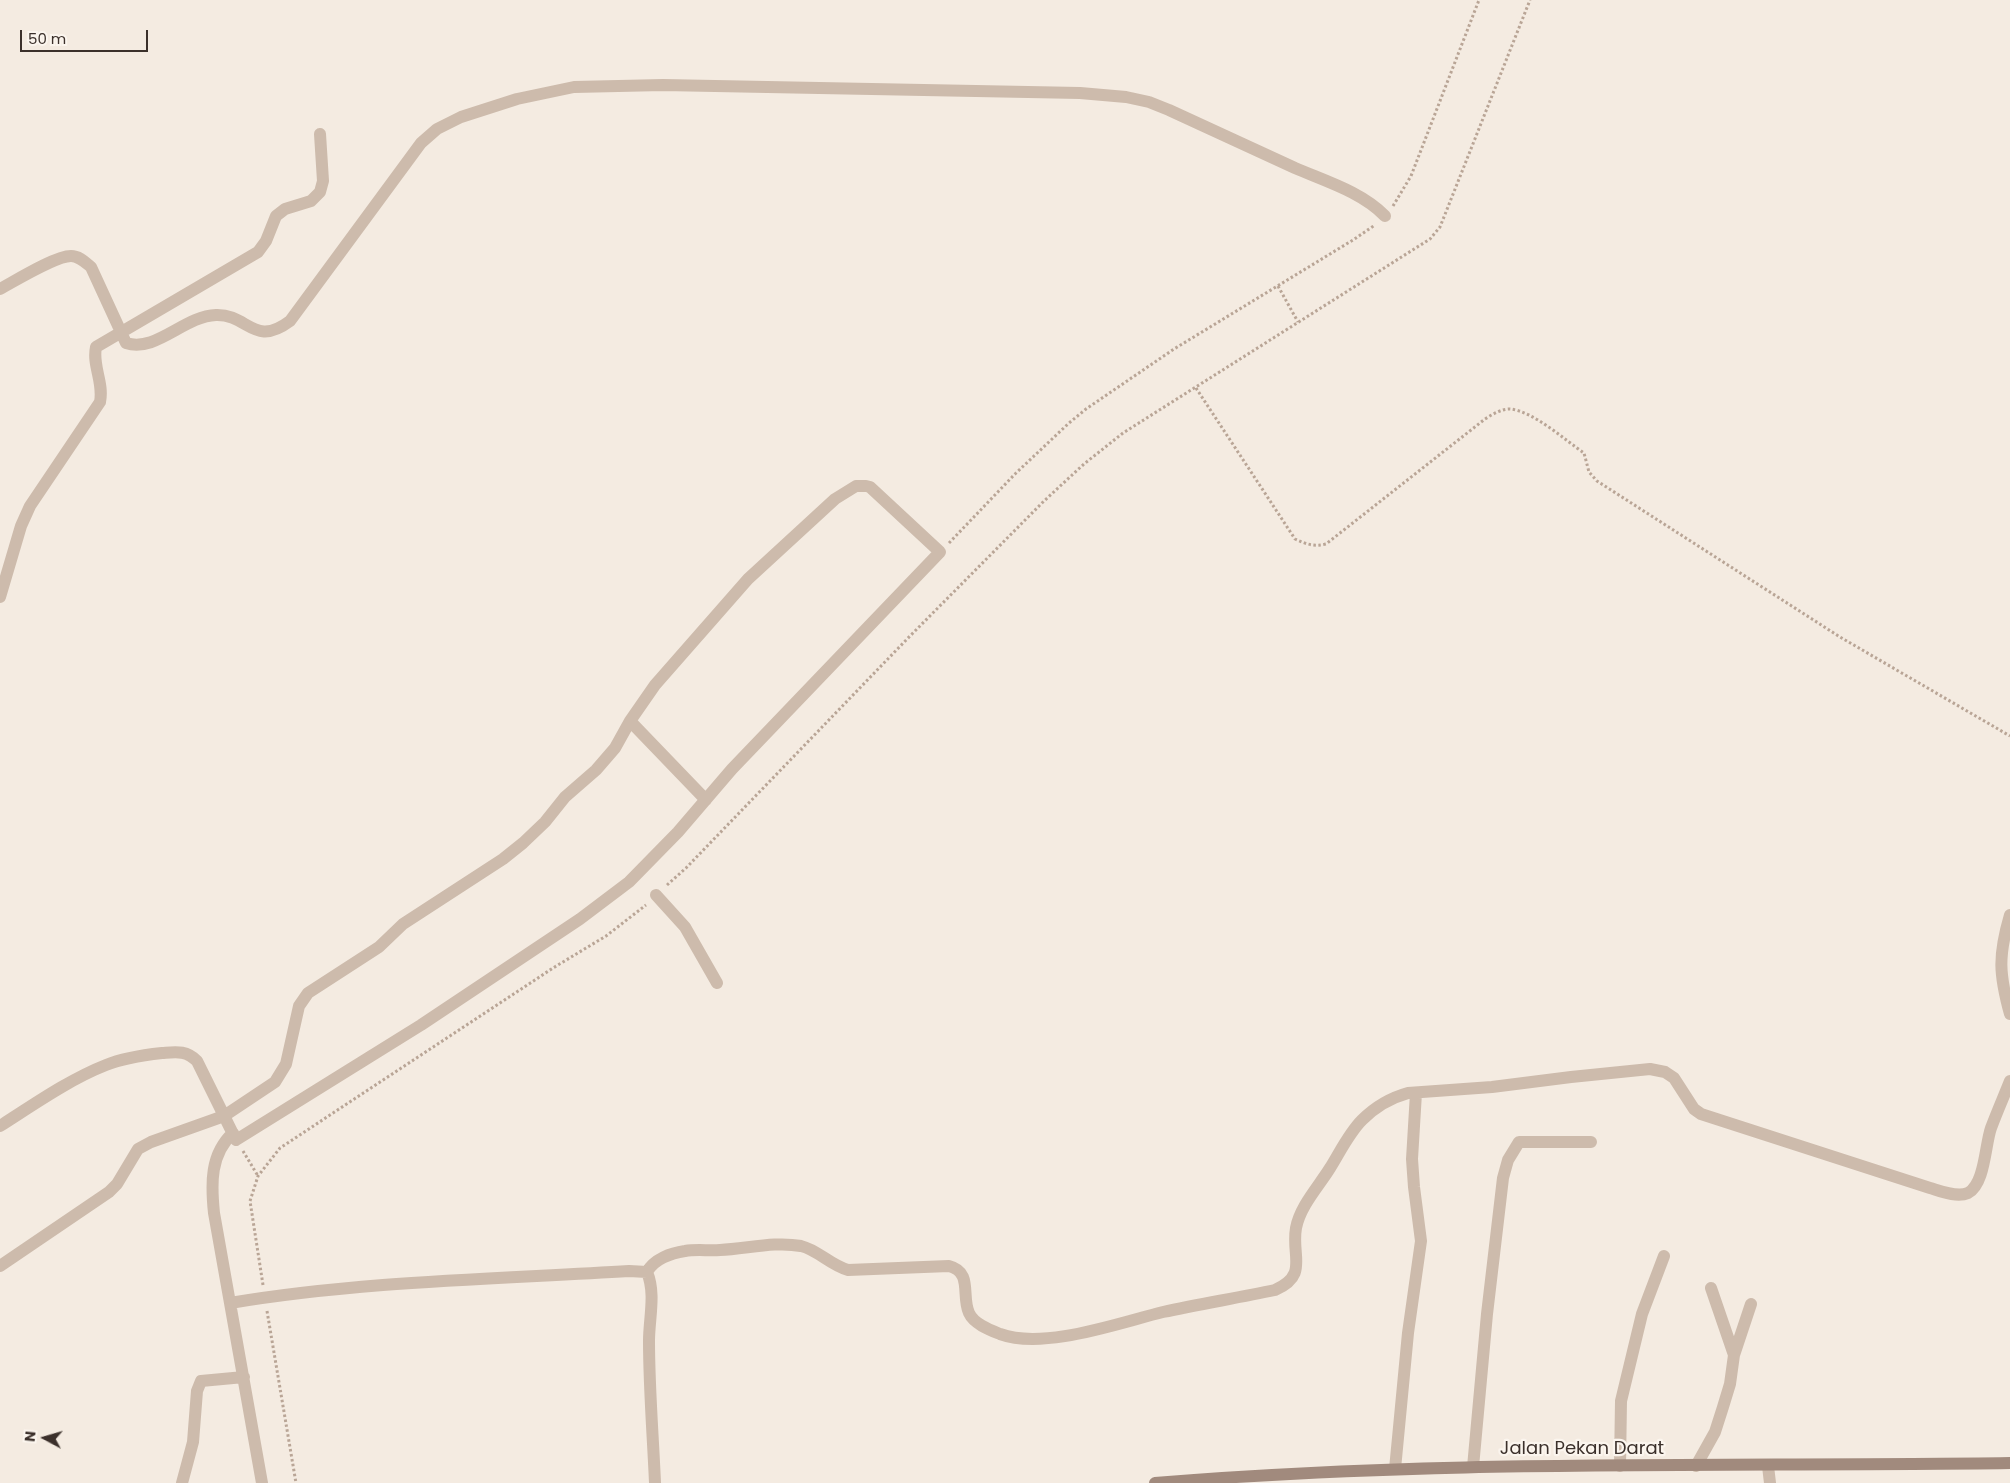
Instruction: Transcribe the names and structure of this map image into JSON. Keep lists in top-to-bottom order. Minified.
{"streets":{"main road":["Jalan Pekan Darat"]},"scale_bar":"50 m","north":"left"}
